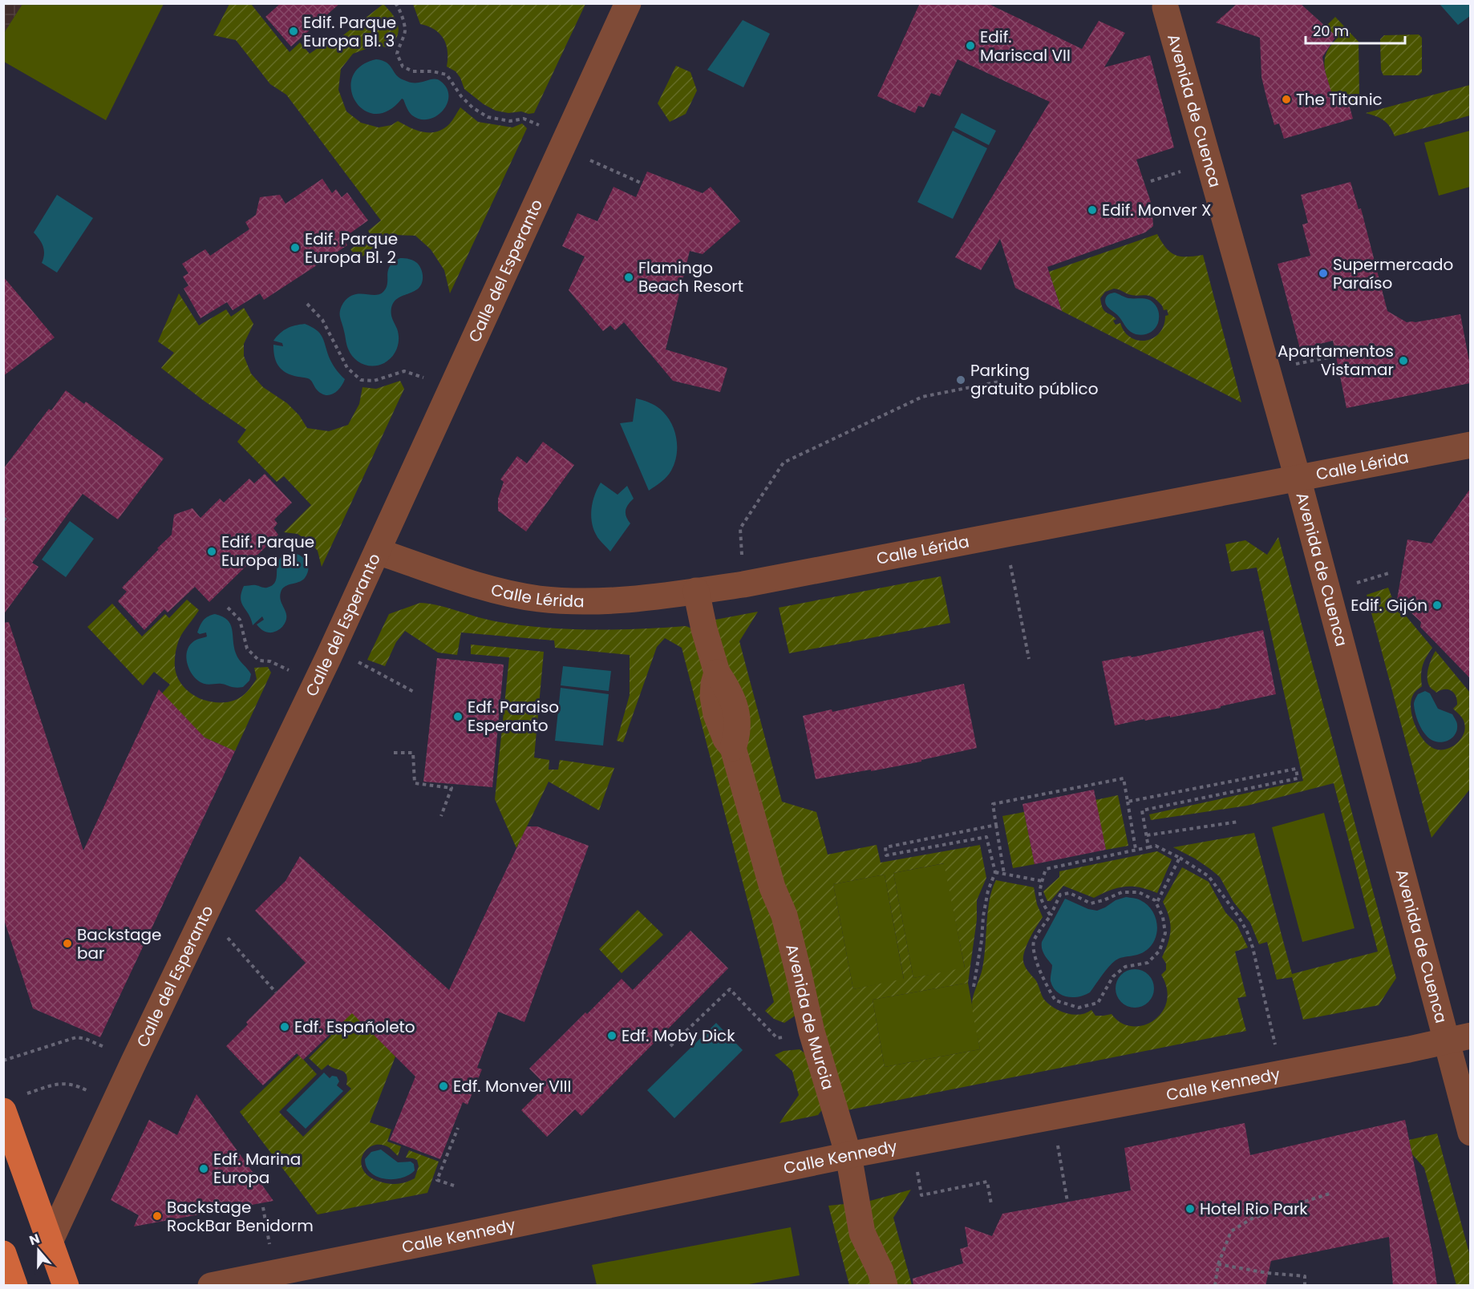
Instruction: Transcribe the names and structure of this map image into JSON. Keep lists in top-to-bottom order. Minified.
{"streets":{"street":["Avenida de Cuenca","Calle del Esperanto","Calle Lérida","Avenida de Murcia","Calle Kennedy"]},"crossings":[["Avenida de Cuenca","Calle Lérida"],["Avenida de Cuenca","Calle Kennedy"],["Calle del Esperanto","Calle Lérida"],["Calle Lérida","Avenida de Murcia"],["Avenida de Murcia","Calle Kennedy"]],"places":["Edif. Parque Europa Bl. 3","Edif. Mariscal VII","The Titanic","Edif. Monver X","Edif. Parque Europa Bl. 2","Supermercado Paraíso","Flamingo Beach Resort","Apartamentos Vistamar","Parking gratuito público","Edif. Parque Europa Bl. 1","Edif. Gijón","Edf. Paraiso Esperanto","Backstage bar","Edf. Españoleto","Edf. Moby Dick","Edf. Monver VIII","Edf. Marina Europa","Hotel Rio Park","Backstage RockBar Benidorm"],"scale_bar":"20 m","north":"top"}
